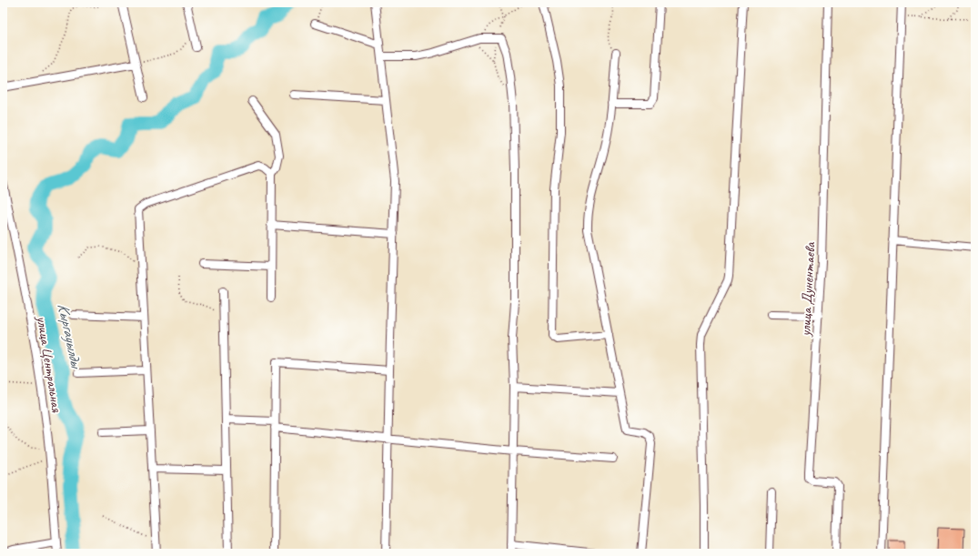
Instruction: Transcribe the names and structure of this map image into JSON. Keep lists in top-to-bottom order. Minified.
{"streets":{"street":["улица Дунентаева","улица Центральная"]},"water":["Кыргауылды"]}
